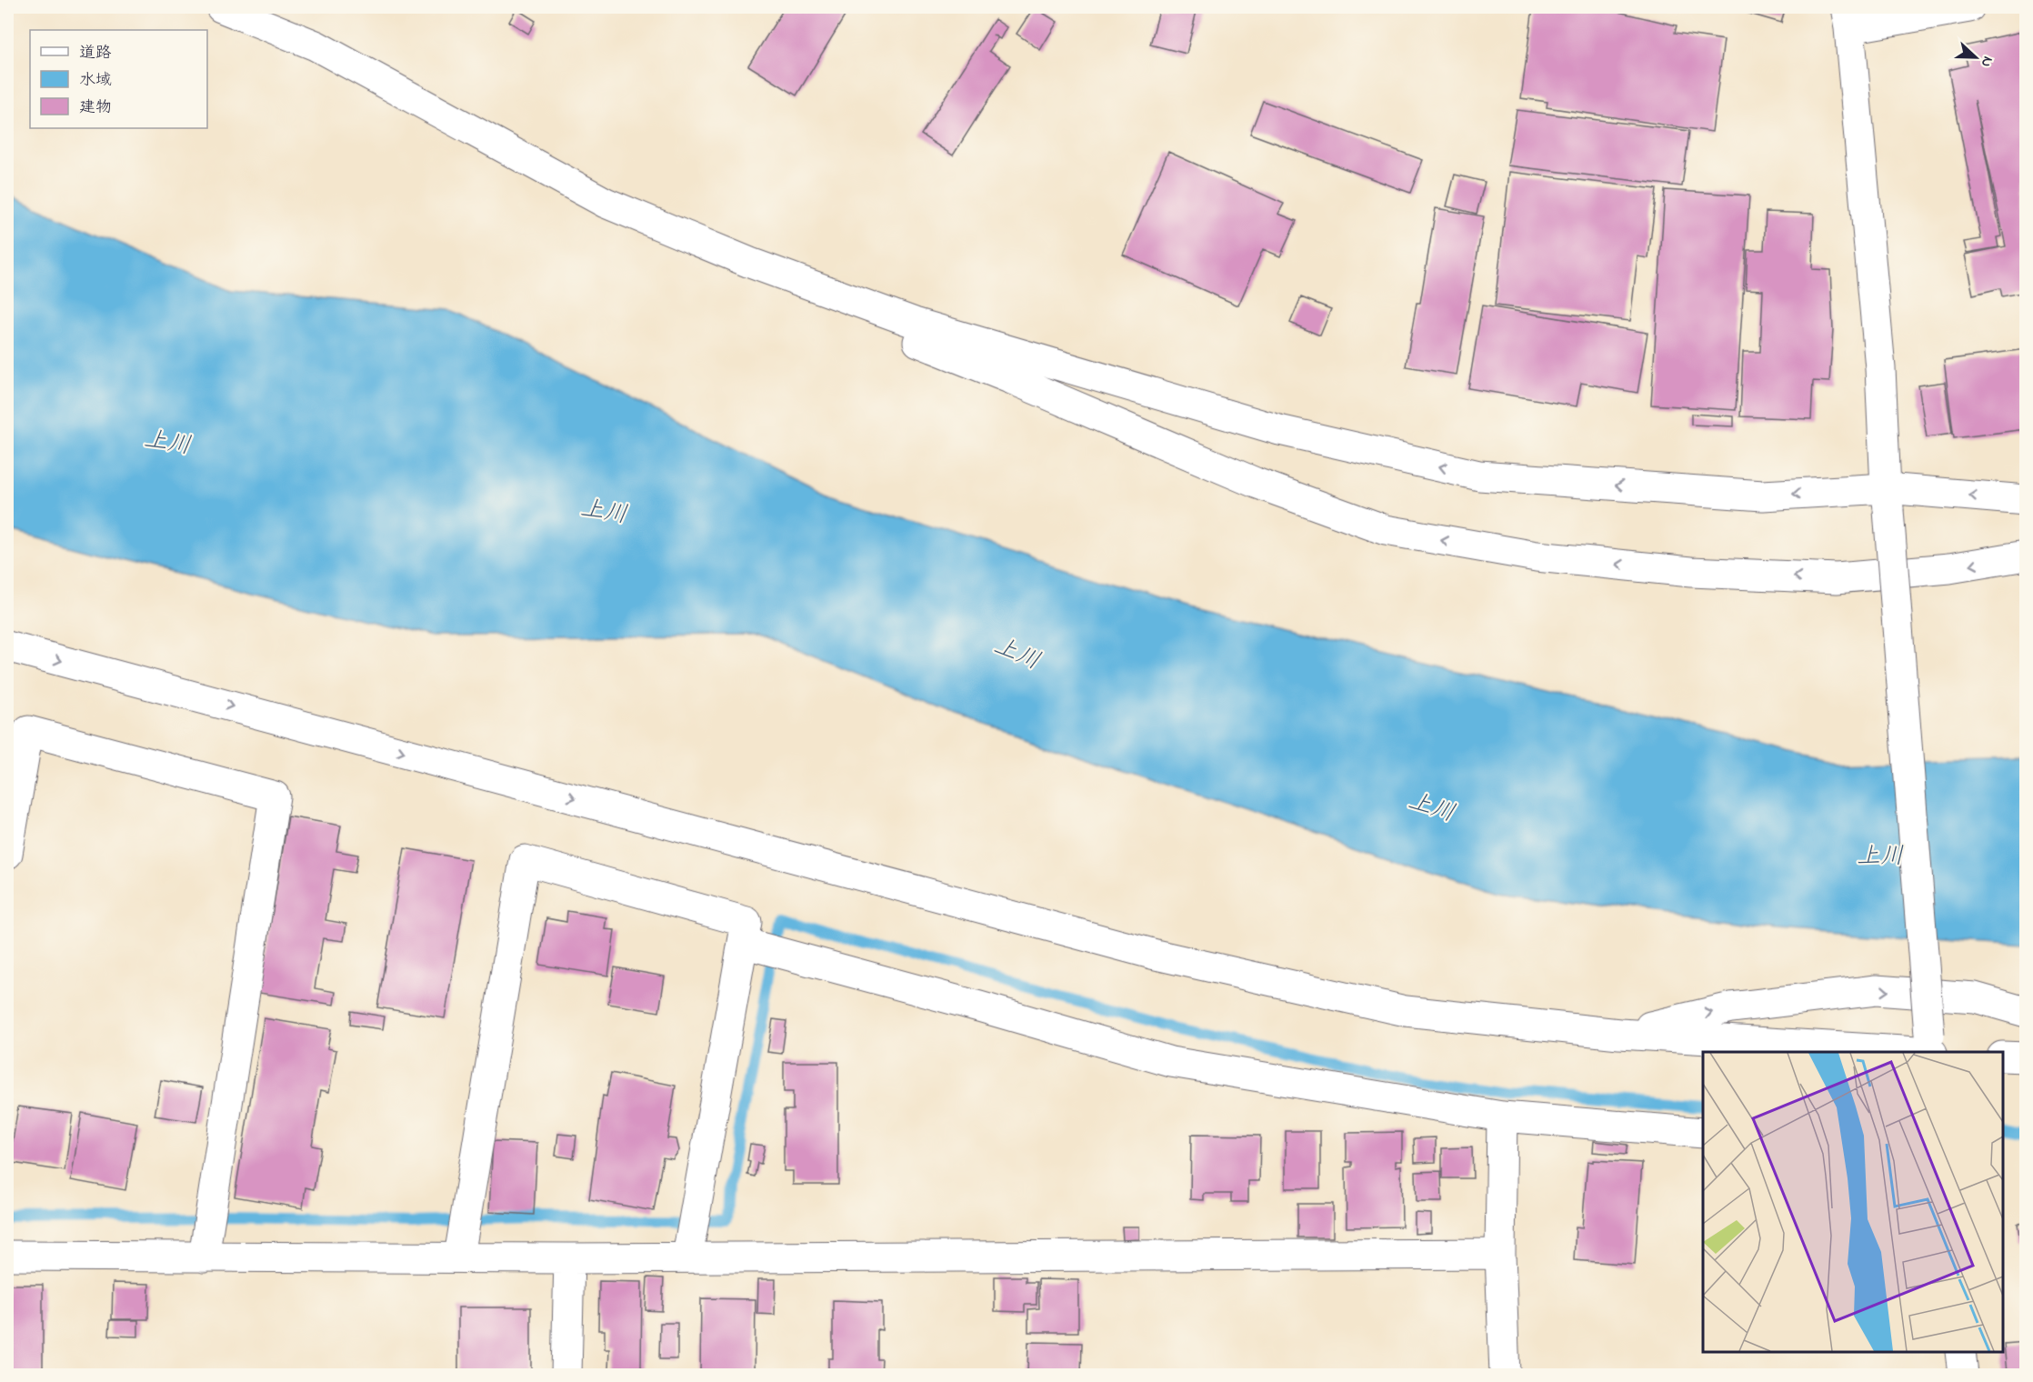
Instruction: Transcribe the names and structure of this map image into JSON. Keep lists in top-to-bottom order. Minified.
{"water":["上川"],"legend":["道路","水域","建物"],"north":"right"}
